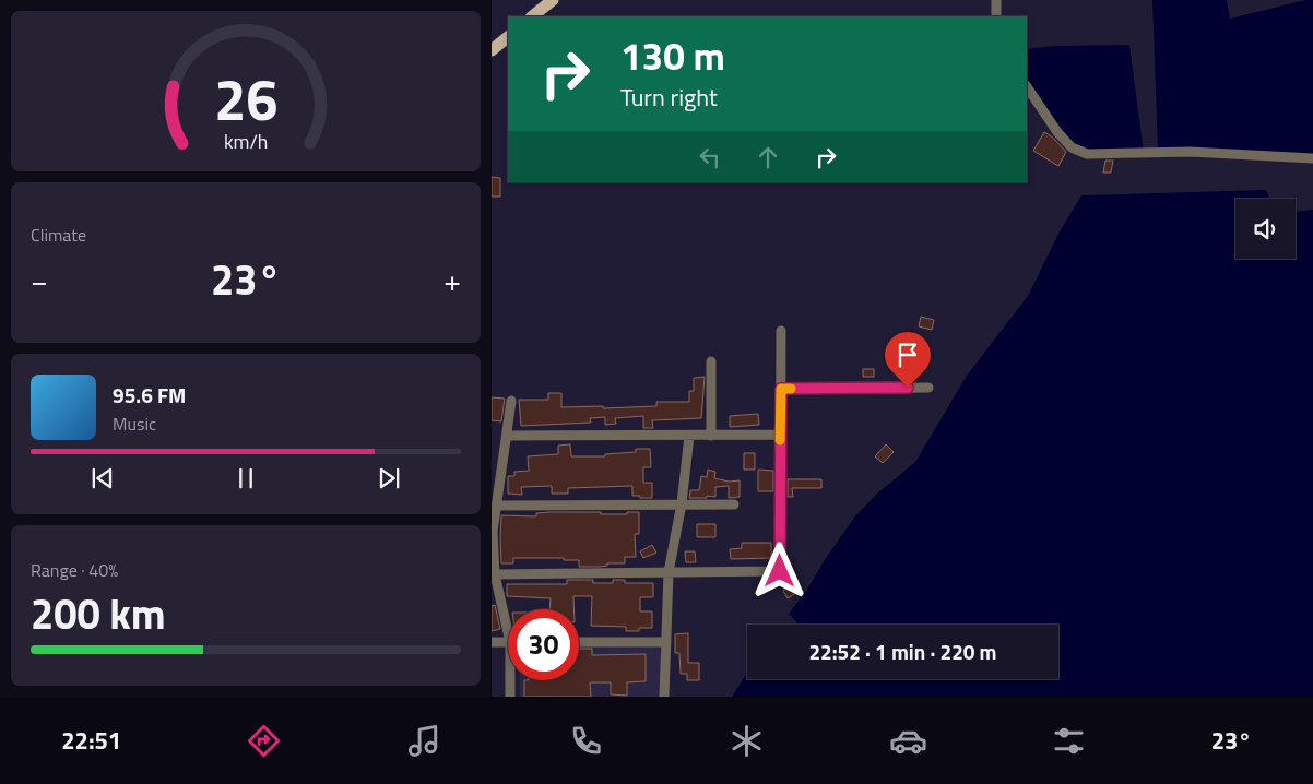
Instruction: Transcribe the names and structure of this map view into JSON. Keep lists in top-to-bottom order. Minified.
{"page":{"turn":["130 m","Turn right"],"tile":["Climate",["Range · 40%","200 km"]],"heat":["−","23°","+"],"song":["95.6 FM","Music"],"limit":"30","trip":"22:52 · 1 min · 220 m","tabs":["22:51","23°"],"gauge":["26","km/h"]}}
